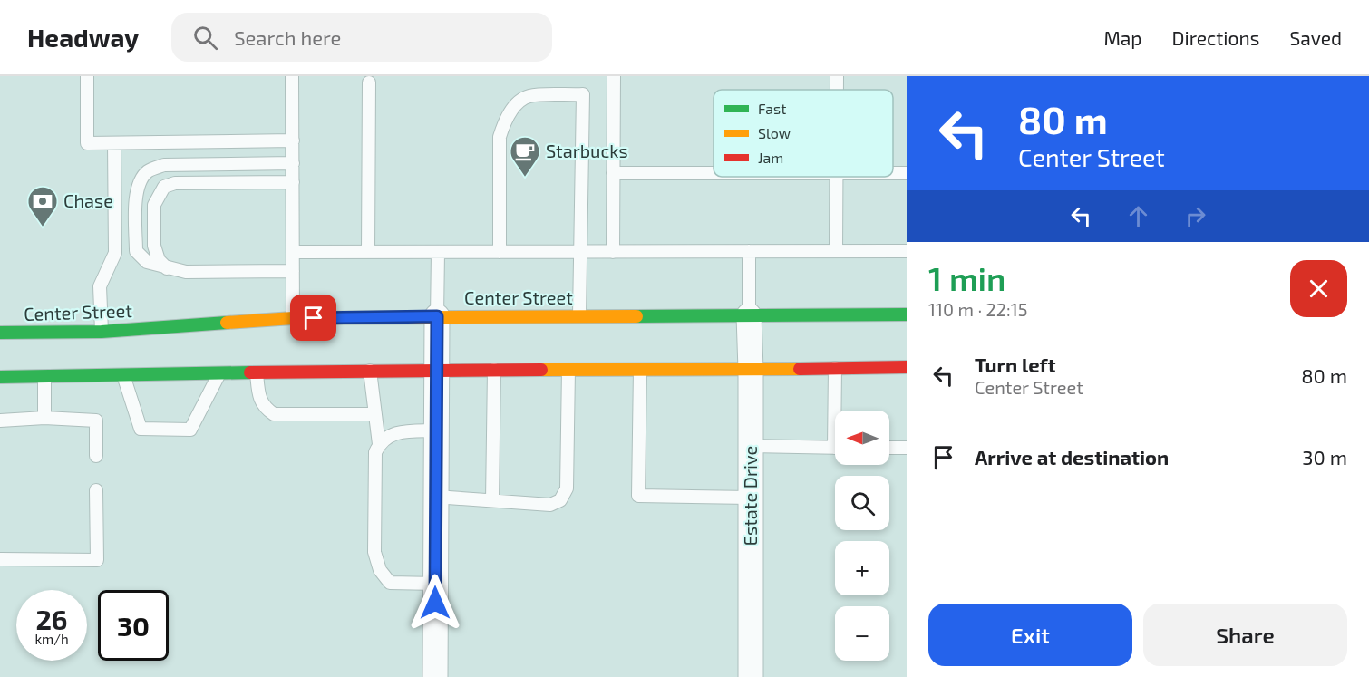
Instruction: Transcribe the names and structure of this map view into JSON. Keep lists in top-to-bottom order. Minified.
{"streets":{"main road":["Center Street"],"street":["Estate Drive"]},"crossings":[["Center Street","Estate Drive"]],"places":{"cafe":["Starbucks"],"bank":["Chase"]},"legend":["Fast","Slow","Jam"],"north":"left","page":{"header":"Headway","search":"Search here","nav":["Map","Directions","Saved"],"turn":["80 m","Center Street"],"heading":["1 min","110 m · 22:15"],"list":[{"name":"Turn left","note":"Center Street","value":"80 m"},{"name":"Arrive at destination","value":"30 m"}],"map_buttons":["+","−"],"speed":"26 km/h","limit":"30","buttons":["Exit","Share"]}}
